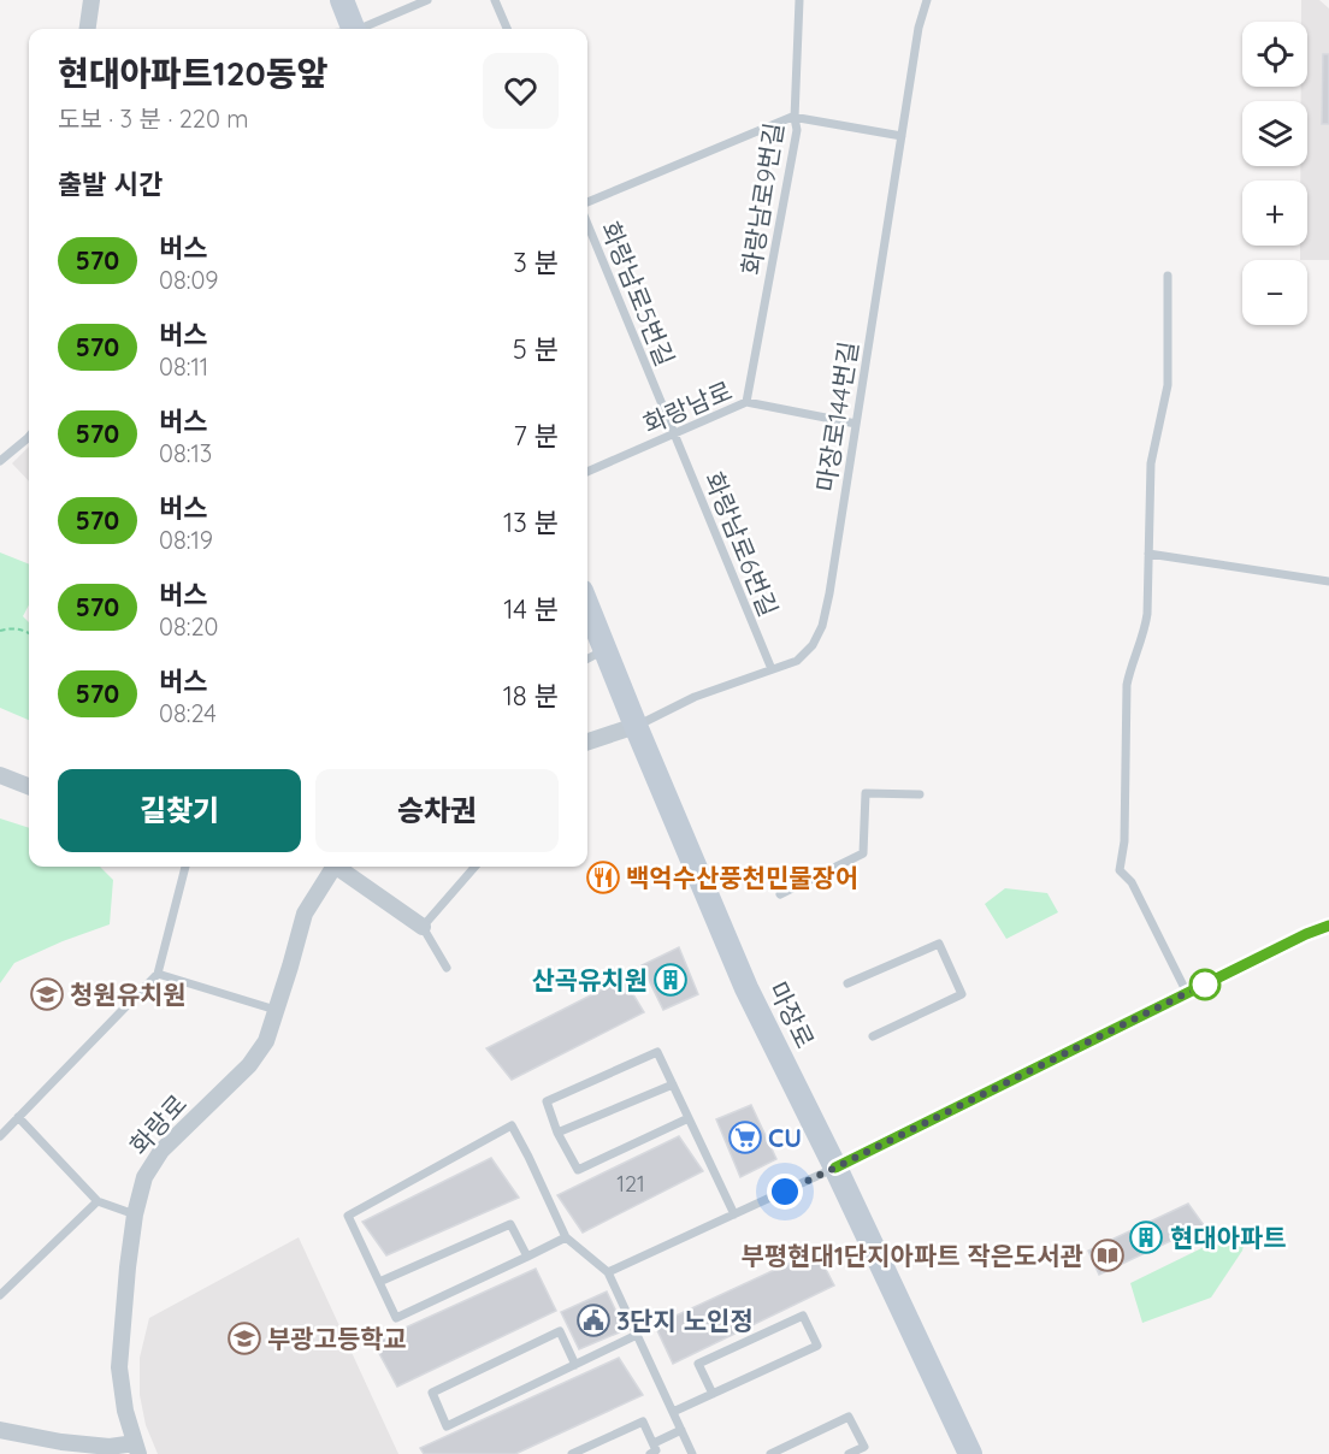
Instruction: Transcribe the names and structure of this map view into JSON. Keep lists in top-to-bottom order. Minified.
{"streets":{"main road":["마장로"],"street":["화랑로"],"lane":["화랑남로9번길","화랑남로5번길","화랑남로","마장로144번길","화랑남로6번길"]},"crossings":[["화랑남로9번길","화랑남로"],["화랑남로5번길","화랑남로"],["화랑남로5번길","화랑남로6번길"],["화랑남로","마장로144번길"],["화랑남로","화랑남로6번길"],["마장로144번길","화랑남로6번길"],["마장로144번길","마장로"]],"places":{"restaurant":["백억수산풍천민물장어"],"building":["산곡유치원","현대아파트"],"school or university":["청원유치원","부광고등학교"],"supermarket":["CU"],"library":["부평현대1단지아파트 작은도서관"],"public building":["3단지 노인정"]},"lines":["bus line 570"],"house_numbers":["121"],"page":{"map_buttons":["+","−"],"heading":[["현대아파트120동앞","도보 · 3 분 · 220 m"],"출발 시간"],"list":[{"mark":"570","name":"버스","note":"08:09","value":"3 분"},{"mark":"570","name":"버스","note":"08:11","value":"5 분"},{"mark":"570","name":"버스","note":"08:13","value":"7 분"},{"mark":"570","name":"버스","note":"08:19","value":"13 분"},{"mark":"570","name":"버스","note":"08:20","value":"14 분"},{"mark":"570","name":"버스","note":"08:24","value":"18 분"}],"buttons":["길찾기","승차권"]}}
